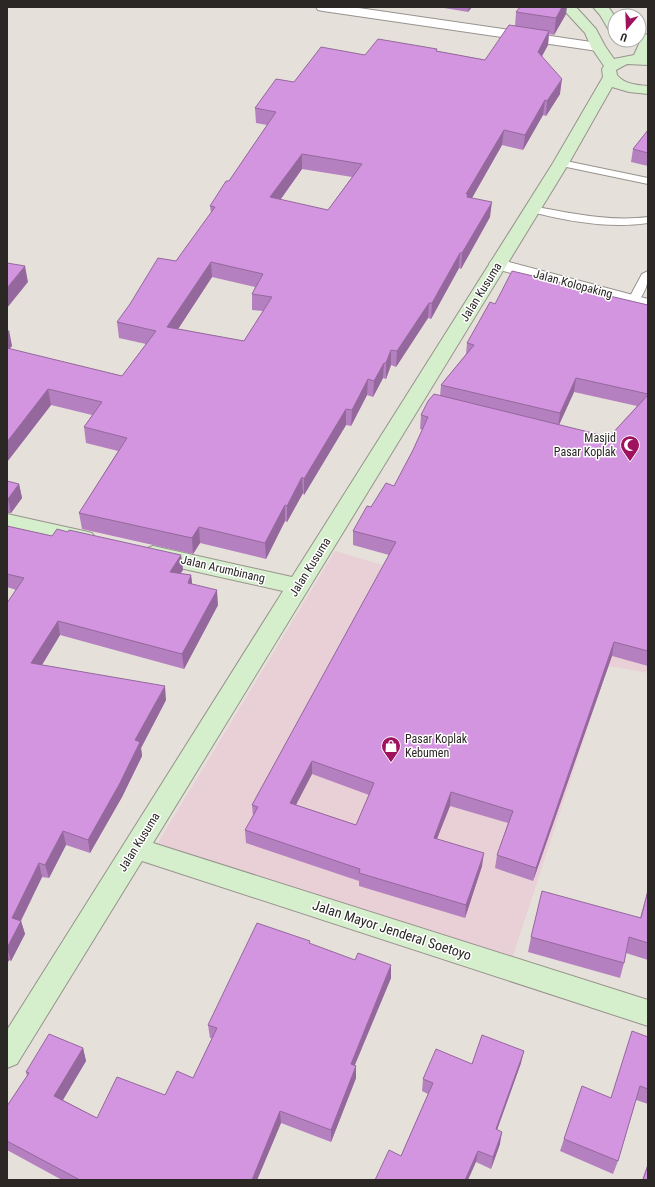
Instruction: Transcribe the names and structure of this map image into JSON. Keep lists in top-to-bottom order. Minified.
{"streets":{"main road":["Jalan Kusuma","Jalan Arumbinang","Jalan Mayor Jenderal Soetoyo"],"street":["Jalan Kolopaking"]},"crossings":[["Jalan Kolopaking","Jalan Kusuma"],["Jalan Kusuma","Jalan Arumbinang"],["Jalan Kusuma","Jalan Mayor Jenderal Soetoyo"]],"places":{"mosque":["Masjid Pasar Koplak"],"shop":["Pasar Koplak Kebumen"]},"north":"bottom"}
